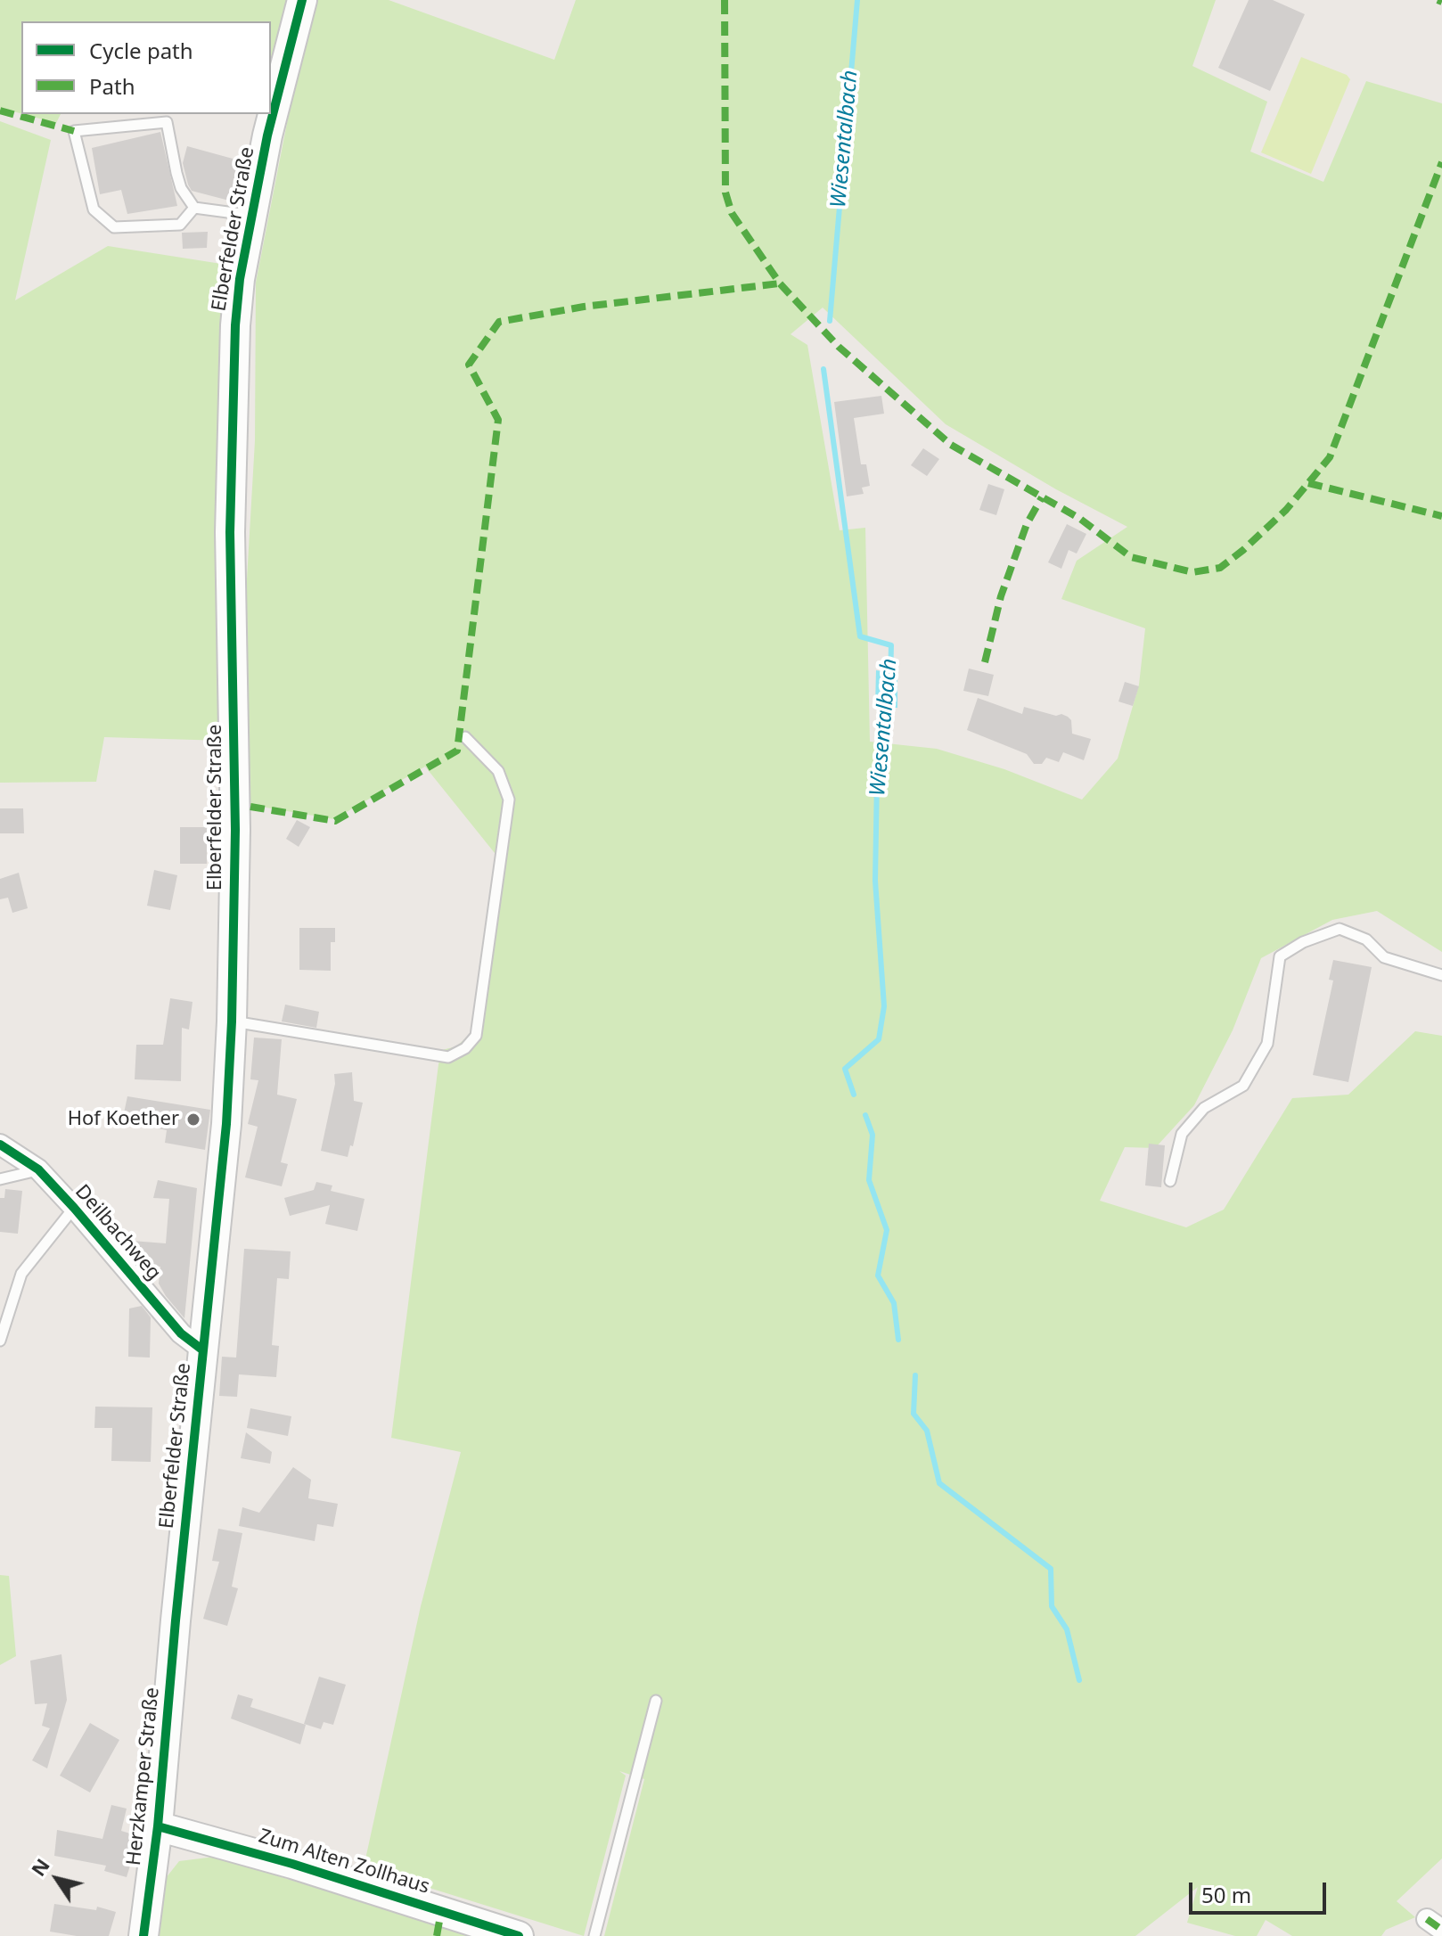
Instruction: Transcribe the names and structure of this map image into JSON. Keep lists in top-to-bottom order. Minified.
{"streets":{"main road":["Elberfelder Straße","Herzkamper Straße","Zum Alten Zollhaus"],"street":["Deilbachweg"]},"crossings":[["Elberfelder Straße","Deilbachweg"],["Elberfelder Straße","Herzkamper Straße"],["Herzkamper Straße","Zum Alten Zollhaus"]],"water":["Wiesentalbach"],"places":["Hof Koether"],"legend":["Cycle path","Path"],"scale_bar":"50 m","north":"top left"}
